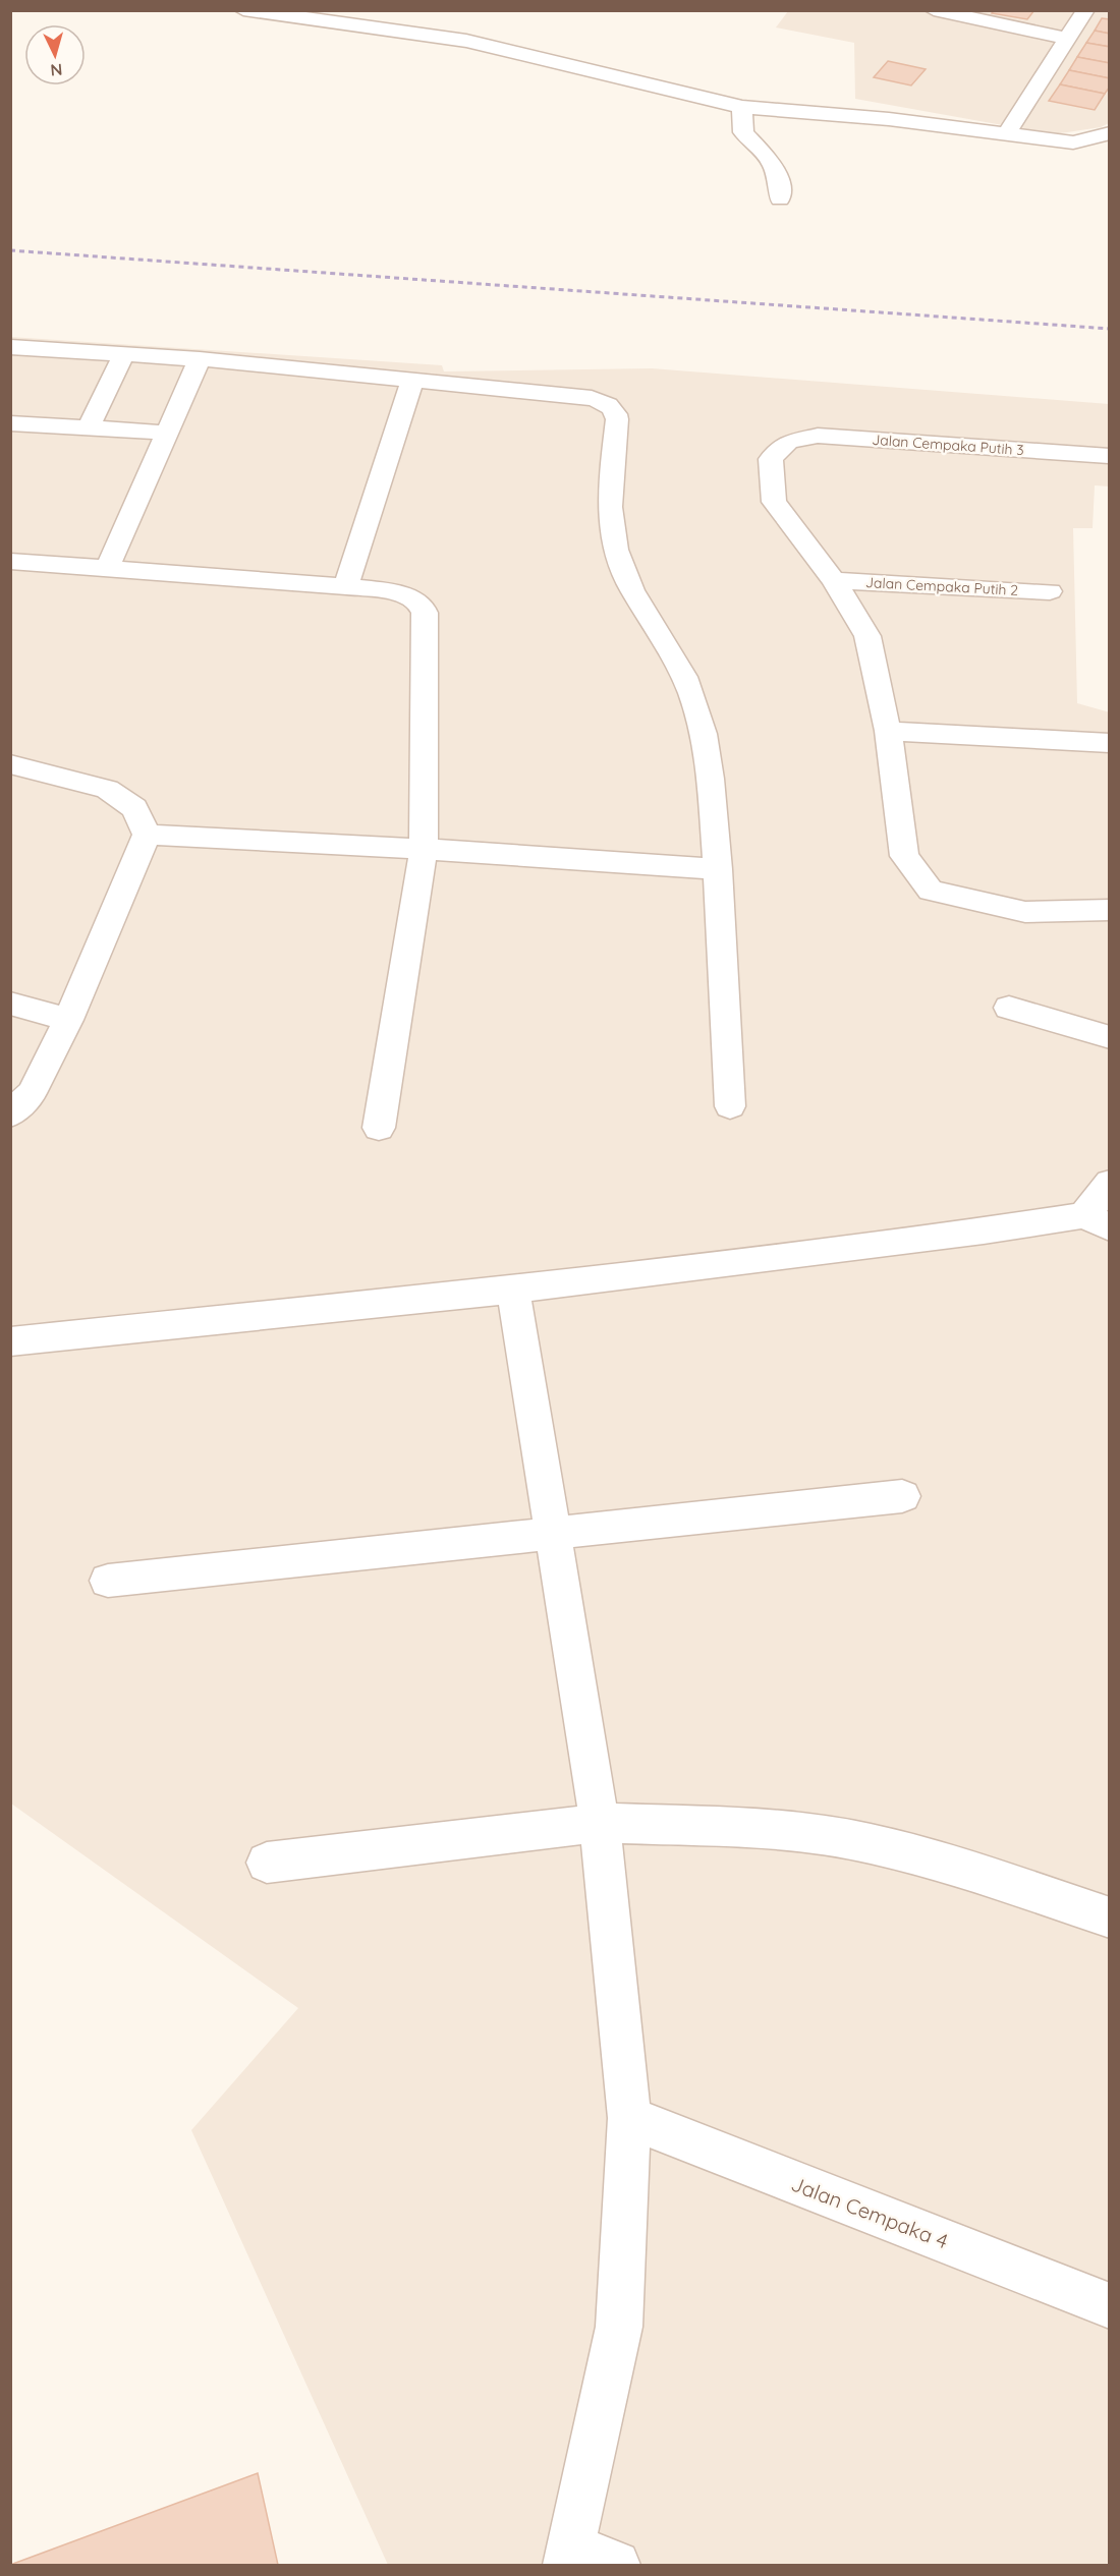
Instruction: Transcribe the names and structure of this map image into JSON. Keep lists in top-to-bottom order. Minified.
{"streets":{"street":["Jalan Cempaka Putih 3","Jalan Cempaka Putih 2","Jalan Cempaka 4"]},"crossings":[["Jalan Cempaka Putih 3","Jalan Cempaka Putih 2"]],"north":"bottom"}
